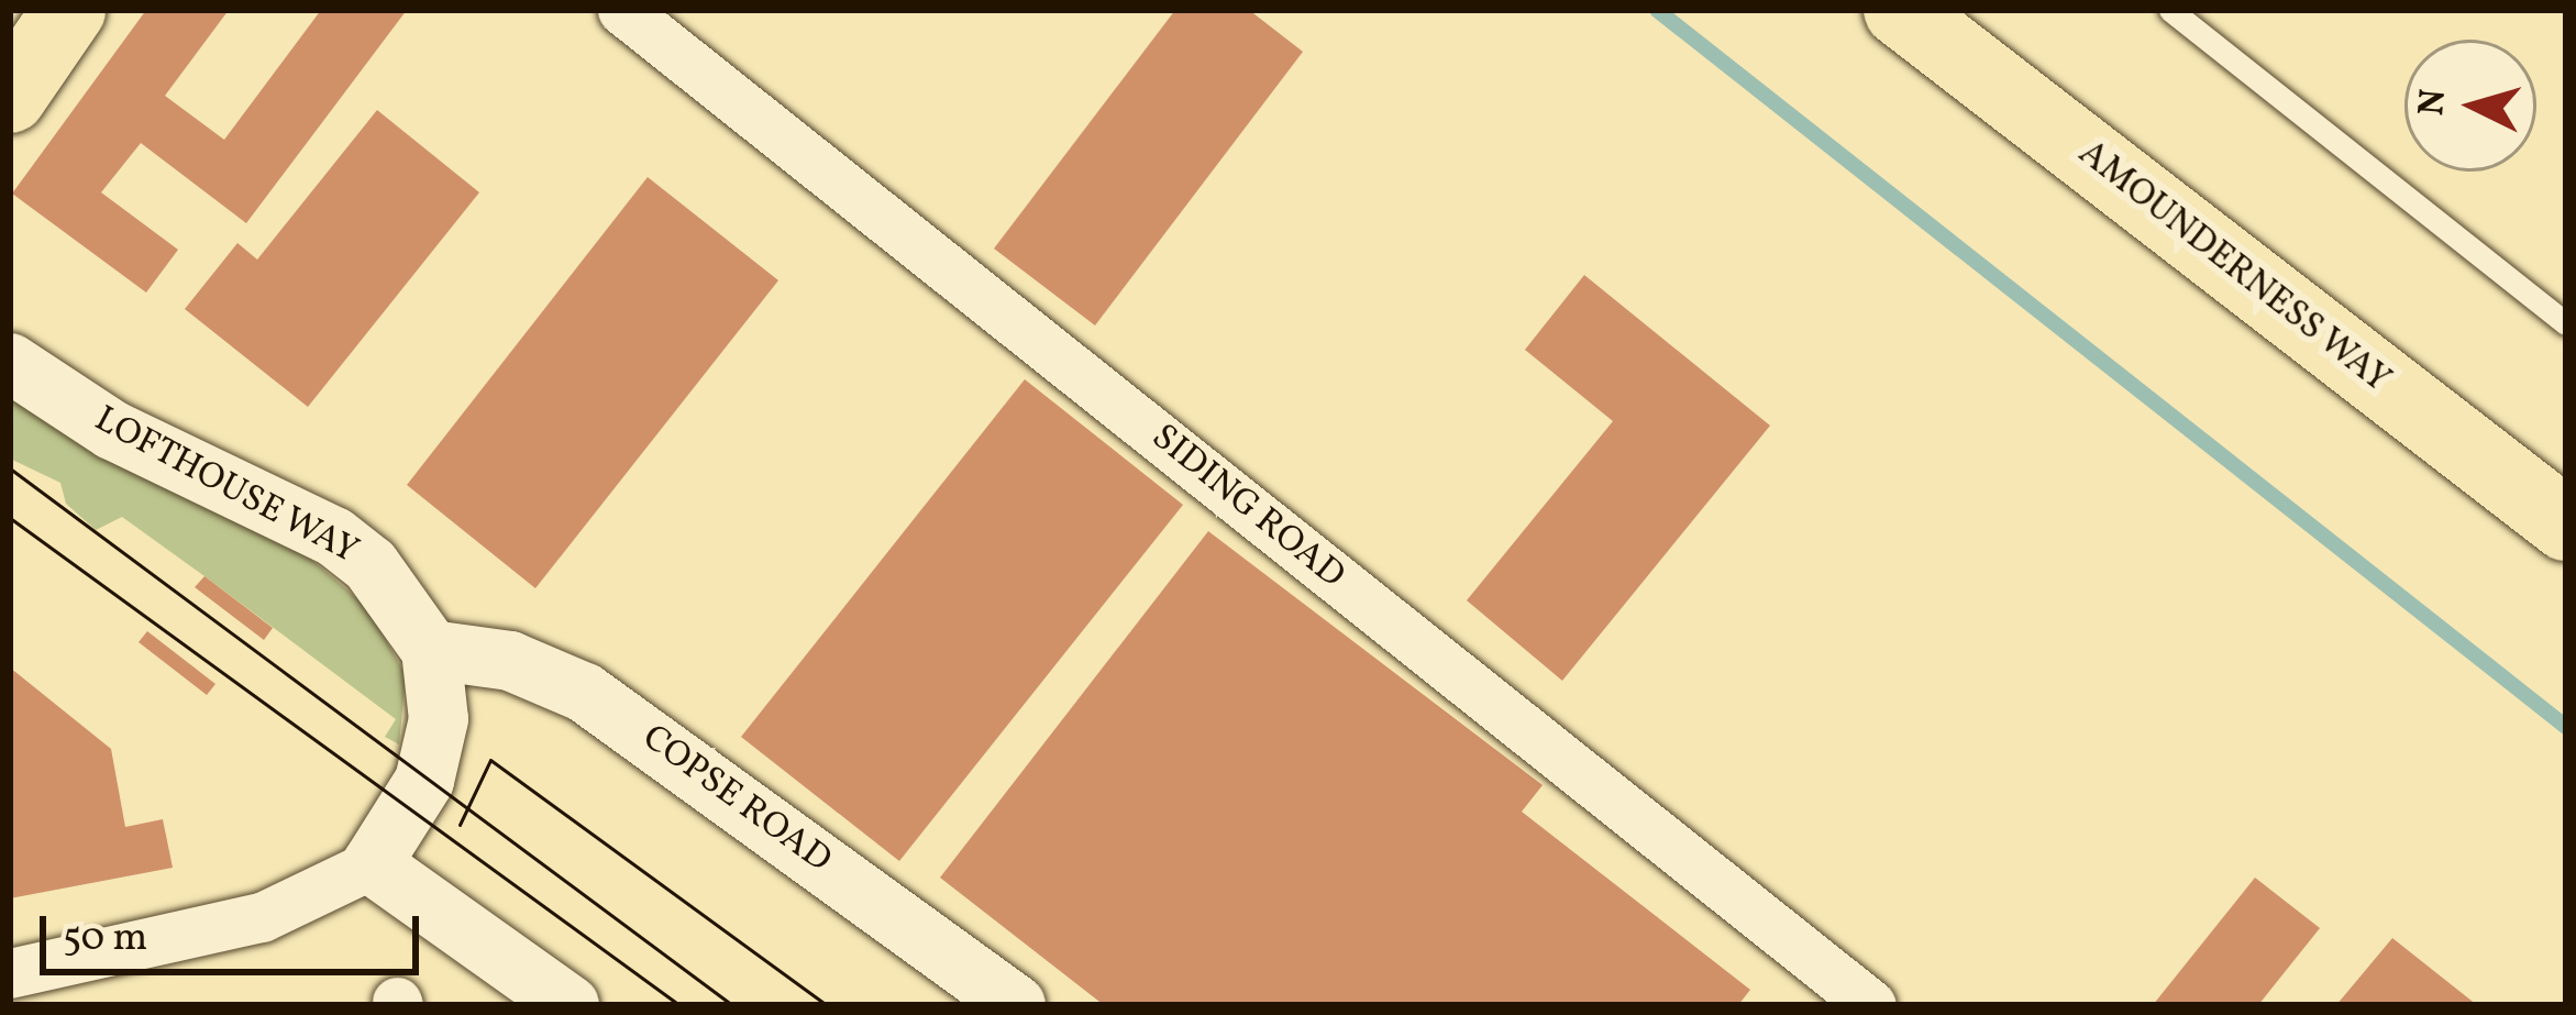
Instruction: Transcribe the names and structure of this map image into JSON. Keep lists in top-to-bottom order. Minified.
{"streets":{"main road":["AMOUNDERNESS WAY"],"street":["LOFTHOUSE WAY","SIDING ROAD","COPSE ROAD"]},"crossings":[["LOFTHOUSE WAY","COPSE ROAD"]],"scale_bar":"50 m","north":"left"}
